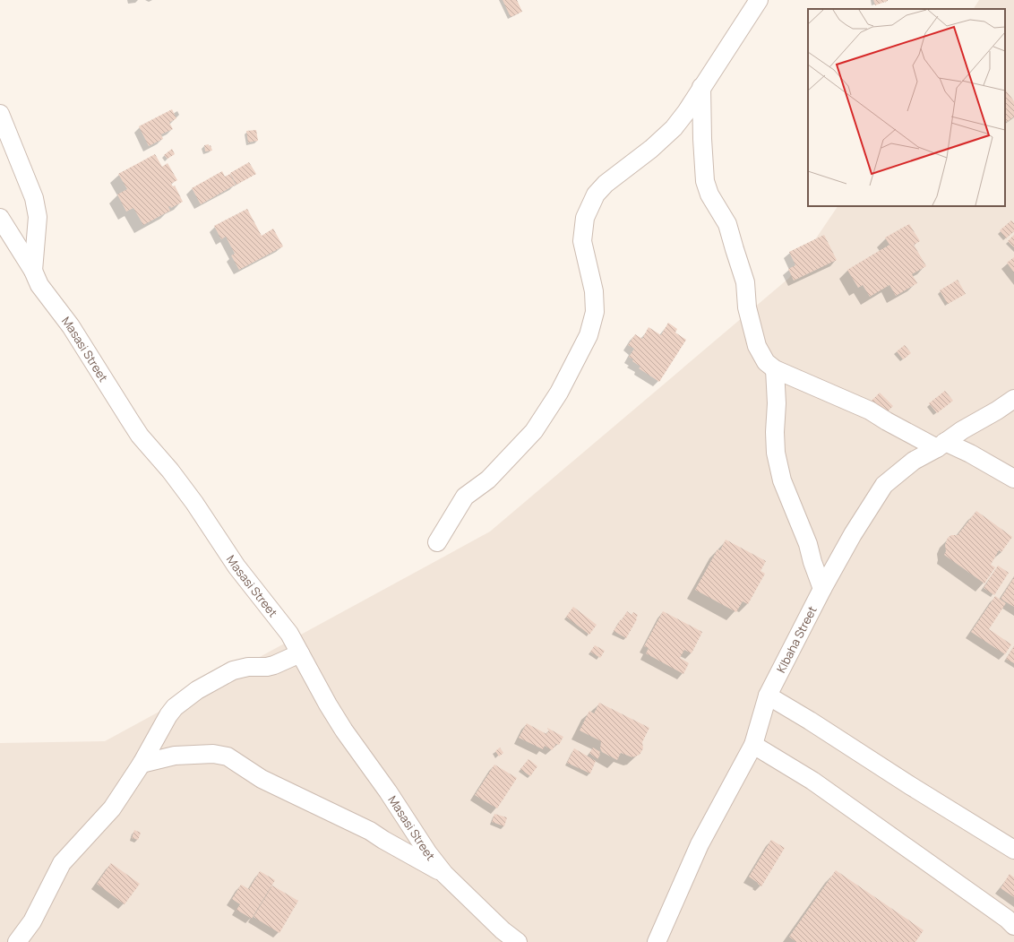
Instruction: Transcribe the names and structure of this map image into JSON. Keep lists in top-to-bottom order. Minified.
{"streets":{"street":["Masasi Street","KIbaha Street"]}}
